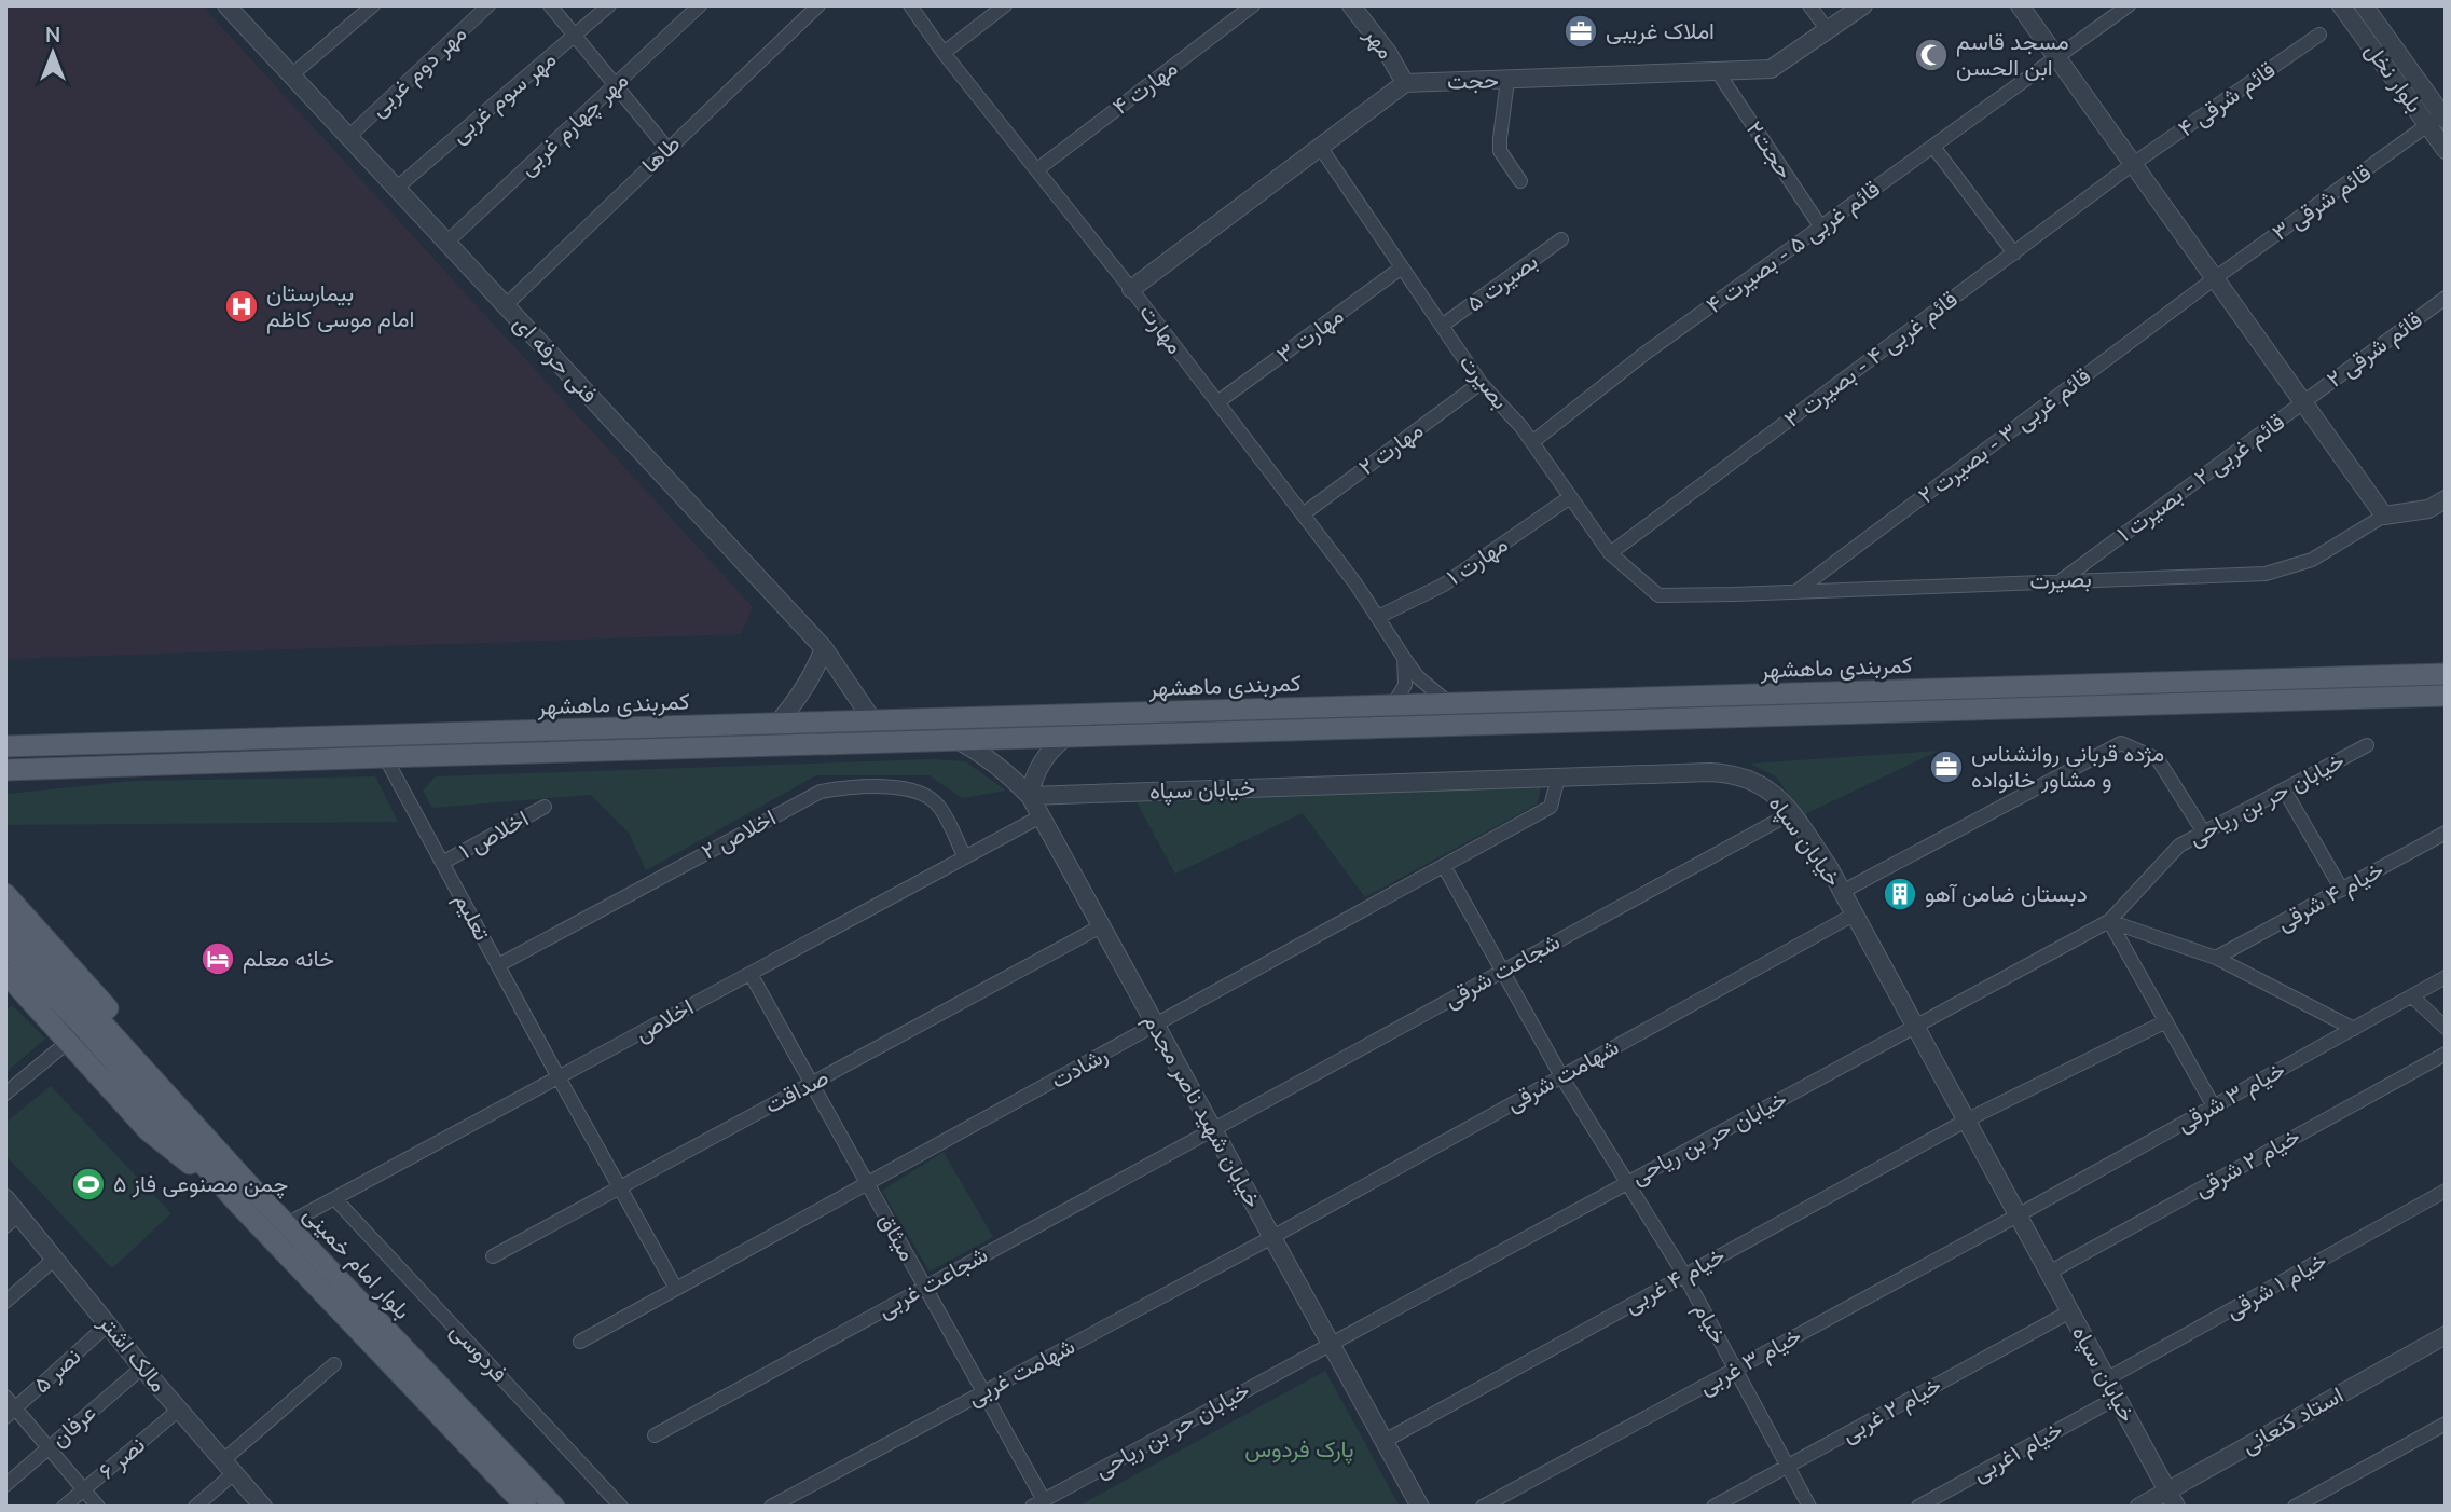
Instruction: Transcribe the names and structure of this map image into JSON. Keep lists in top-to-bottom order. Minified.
{"streets":{"main road":["کمربندی ماهشهر","بلوار امام خمینی"],"street":["مهر","مهر دوم غربی","بلوار نخل","حجت","مهارت ۴","مهر سوم غربی","قائم شرقی ۴","مهر چهارم غربی","حجت۲","طاها","قائم شرقی ۳","قائم غربی ۵ - بصیرت ۴","بصیرت ۵","مهارت","مهارت ۳","قائم شرقی ۲","فنی حرفه ای","قائم غربی ۴ - بصیرت ۳","بصیرت","قائم غربی ۳ - بصیرت ۲","مهارت ۲","قائم غربی ۲ - بصیرت ۱","مهارت ۱","خیابان سپاه","خیابان حر بن ریاحی","اخلاص ۱","اخلاص ۲","خیام ۴ شرقی","تعلیم","شجاعت شرقی","اخلاص","رشادت","شهامت شرقی","صداقت","خیام ۳ شرقی","خیابان شهید ناصر مجدم","خیام ۲ شرقی","میثاق","خیام ۴ غربی","شجاعت غربی","خیام ۱ شرقی","خیام","فردوسی","مالک اشتر","خیام ۳ غربی","نصر ۵","شهامت غربی","خیام ۲ غربی","استاد کنعانی","عرفان","خیام ۱غربی","نصر ۶"]},"crossings":[["مهر","حجت"],["مهر دوم غربی","فنی حرفه ای"],["بلوار نخل","قائم شرقی ۳"],["حجت","حجت۲"],["مهارت ۴","مهارت"],["مهر سوم غربی","فنی حرفه ای"],["قائم شرقی ۴","قائم غربی ۴ - بصیرت ۳"],["مهر چهارم غربی","فنی حرفه ای"],["حجت۲","قائم غربی ۵ - بصیرت ۴"],["طاها","فنی حرفه ای"],["قائم شرقی ۳","قائم غربی ۳ - بصیرت ۲"],["قائم غربی ۵ - بصیرت ۴","بصیرت"],["بصیرت ۵","بصیرت"],["مهارت","مهارت ۳"],["مهارت","مهارت ۲"],["مهارت","مهارت ۱"],["مهارت","کمربندی ماهشهر"],["مهارت ۳","بصیرت"],["قائم شرقی ۲","قائم غربی ۲ - بصیرت ۱"],["فنی حرفه ای","کمربندی ماهشهر"],["قائم غربی ۴ - بصیرت ۳","بصیرت"],["بصیرت","قائم غربی ۳ - بصیرت ۲"],["بصیرت","مهارت ۲"],["بصیرت","قائم غربی ۲ - بصیرت ۱"],["بصیرت","مهارت ۱"],["کمربندی ماهشهر","تعلیم"],["کمربندی ماهشهر","خیابان شهید ناصر مجدم"],["خیابان سپاه","خیابان حر بن ریاحی"],["خیابان سپاه","شجاعت شرقی"],["خیابان سپاه","رشادت"],["خیابان سپاه","شهامت شرقی"],["خیابان سپاه","خیام ۳ شرقی"],["خیابان سپاه","خیابان شهید ناصر مجدم"],["خیابان سپاه","خیام ۲ شرقی"],["خیابان سپاه","خیام ۴ غربی"],["خیابان سپاه","خیام ۱ شرقی"],["خیابان سپاه","خیام ۳ غربی"],["خیابان سپاه","خیام ۲ غربی"],["خیابان سپاه","استاد کنعانی"],["خیابان سپاه","خیام ۱غربی"],["خیابان حر بن ریاحی","خیابان شهید ناصر مجدم"],["خیابان حر بن ریاحی","میثاق"],["خیابان حر بن ریاحی","خیام"],["اخلاص ۱","تعلیم"],["اخلاص ۲","تعلیم"],["اخلاص ۲","اخلاص"],["تعلیم","اخلاص"],["تعلیم","رشادت"],["تعلیم","صداقت"],["شجاعت شرقی","خیابان شهید ناصر مجدم"],["شجاعت شرقی","شجاعت غربی"],["شجاعت شرقی","خیام"],["اخلاص","خیابان شهید ناصر مجدم"],["اخلاص","میثاق"],["اخلاص","بلوار امام خمینی"],["اخلاص","فردوسی"],["رشادت","خیابان شهید ناصر مجدم"],["رشادت","میثاق"],["رشادت","خیام"],["شهامت شرقی","خیابان شهید ناصر مجدم"],["شهامت شرقی","خیام"],["شهامت شرقی","شهامت غربی"],["صداقت","خیابان شهید ناصر مجدم"],["صداقت","میثاق"],["خیام ۳ شرقی","خیام ۳ غربی"],["خیابان شهید ناصر مجدم","خیام ۴ غربی"],["خیابان شهید ناصر مجدم","شجاعت غربی"],["خیابان شهید ناصر مجدم","شهامت غربی"],["میثاق","شجاعت غربی"],["میثاق","شهامت غربی"],["خیام ۴ غربی","خیام"],["خیام","خیام ۳ غربی"],["خیام","خیام ۲ غربی"],["مالک اشتر","نصر ۵"],["مالک اشتر","عرفان"],["مالک اشتر","نصر ۶"]],"parks":["پارک فردوس"],"places":{"office":["املاک غریبی","مژده قربانی روانشناس و مشاور خانواده"],"mosque":["مسجد قاسم ابن الحسن"],"hospital":["بیمارستان امام موسی کاظم"],"building":["دبستان ضامن آهو"],"hotel":["خانه معلم"],"sports":["چمن مصنوعی فاز ۵"]},"north":"top"}
